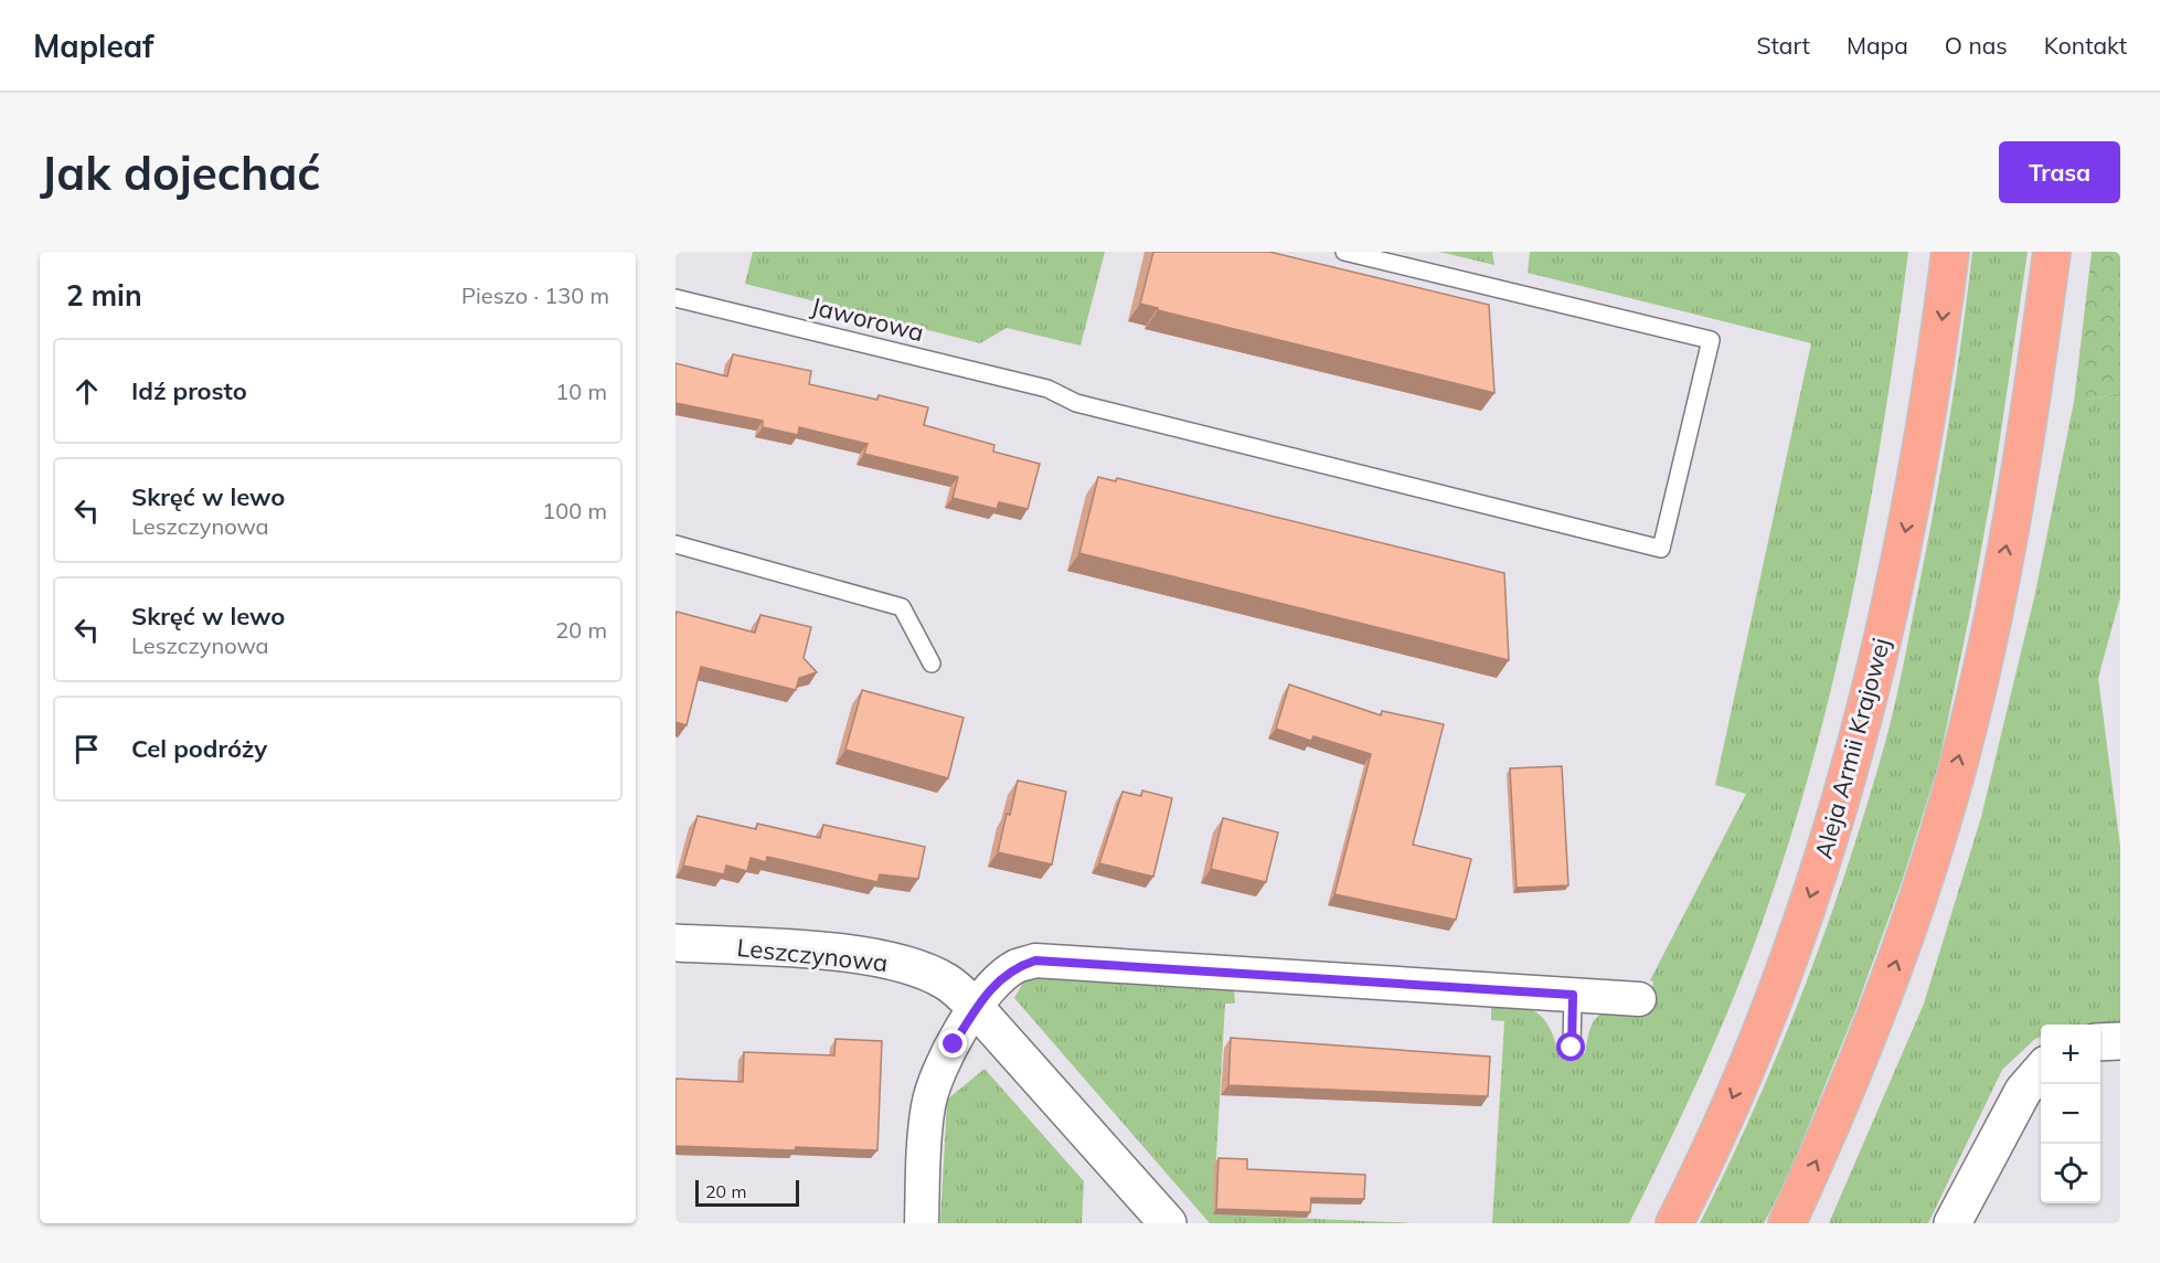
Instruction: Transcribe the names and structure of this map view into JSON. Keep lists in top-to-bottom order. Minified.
{"streets":{"main road":["Aleja Armii Krajowej"],"street":["Leszczynowa"],"lane":["Jaworowa"]},"scale_bar":"20 m","page":{"header":"Mapleaf","nav":["Start","Mapa","O nas","Kontakt"],"buttons":"Trasa","title":"Jak dojechać","heading":["2 min","Pieszo · 130 m"],"list":[["Idź prosto","10 m"],["Skręć w lewo","Leszczynowa","100 m"],["Skręć w lewo","Leszczynowa","20 m"],"Cel podróży"],"map_buttons":["+","−"],"scale":"20 m"}}
